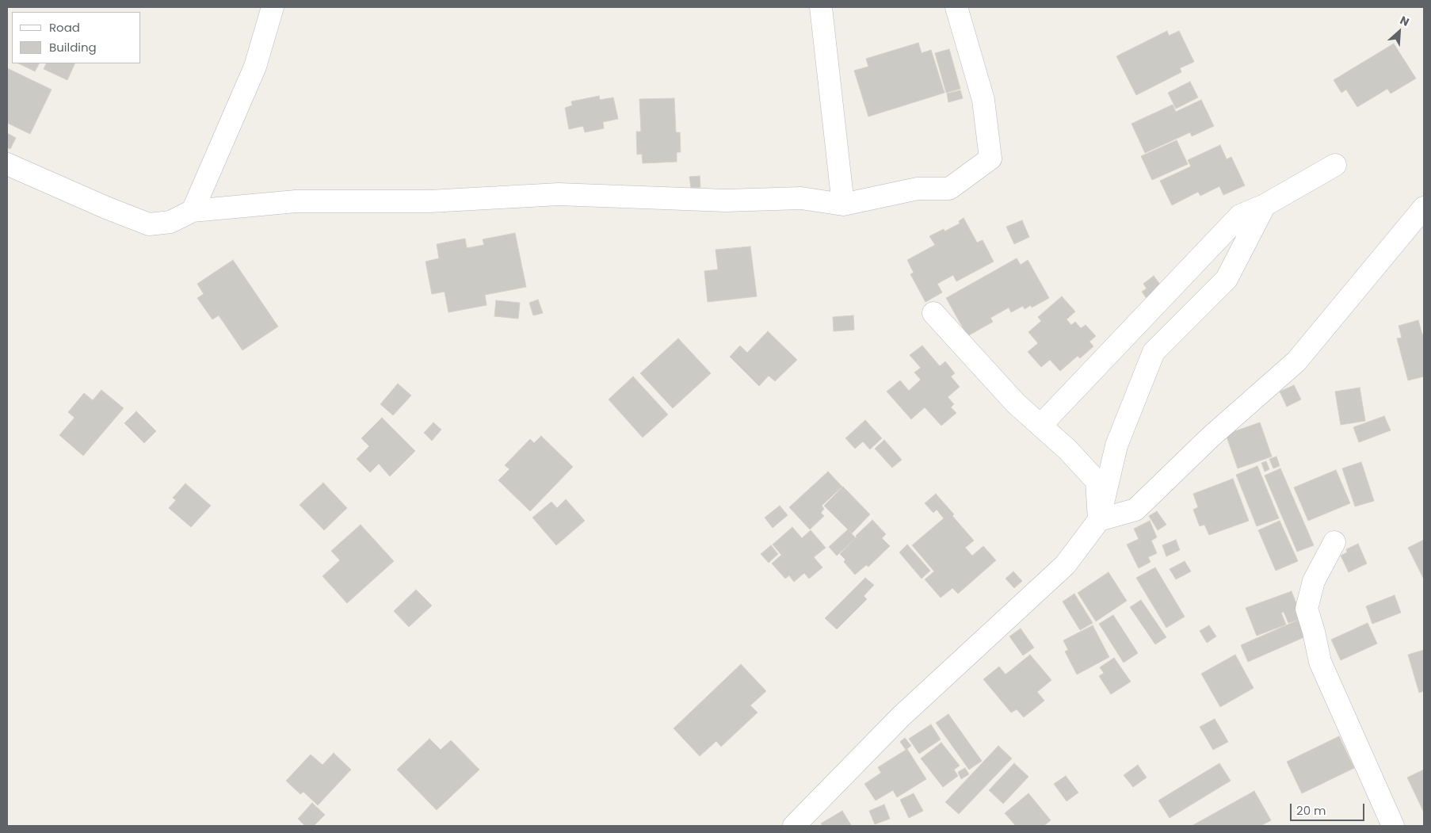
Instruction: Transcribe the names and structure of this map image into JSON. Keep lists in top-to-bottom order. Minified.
{"legend":["Road","Building"],"scale_bar":"20 m","north":"top right"}
